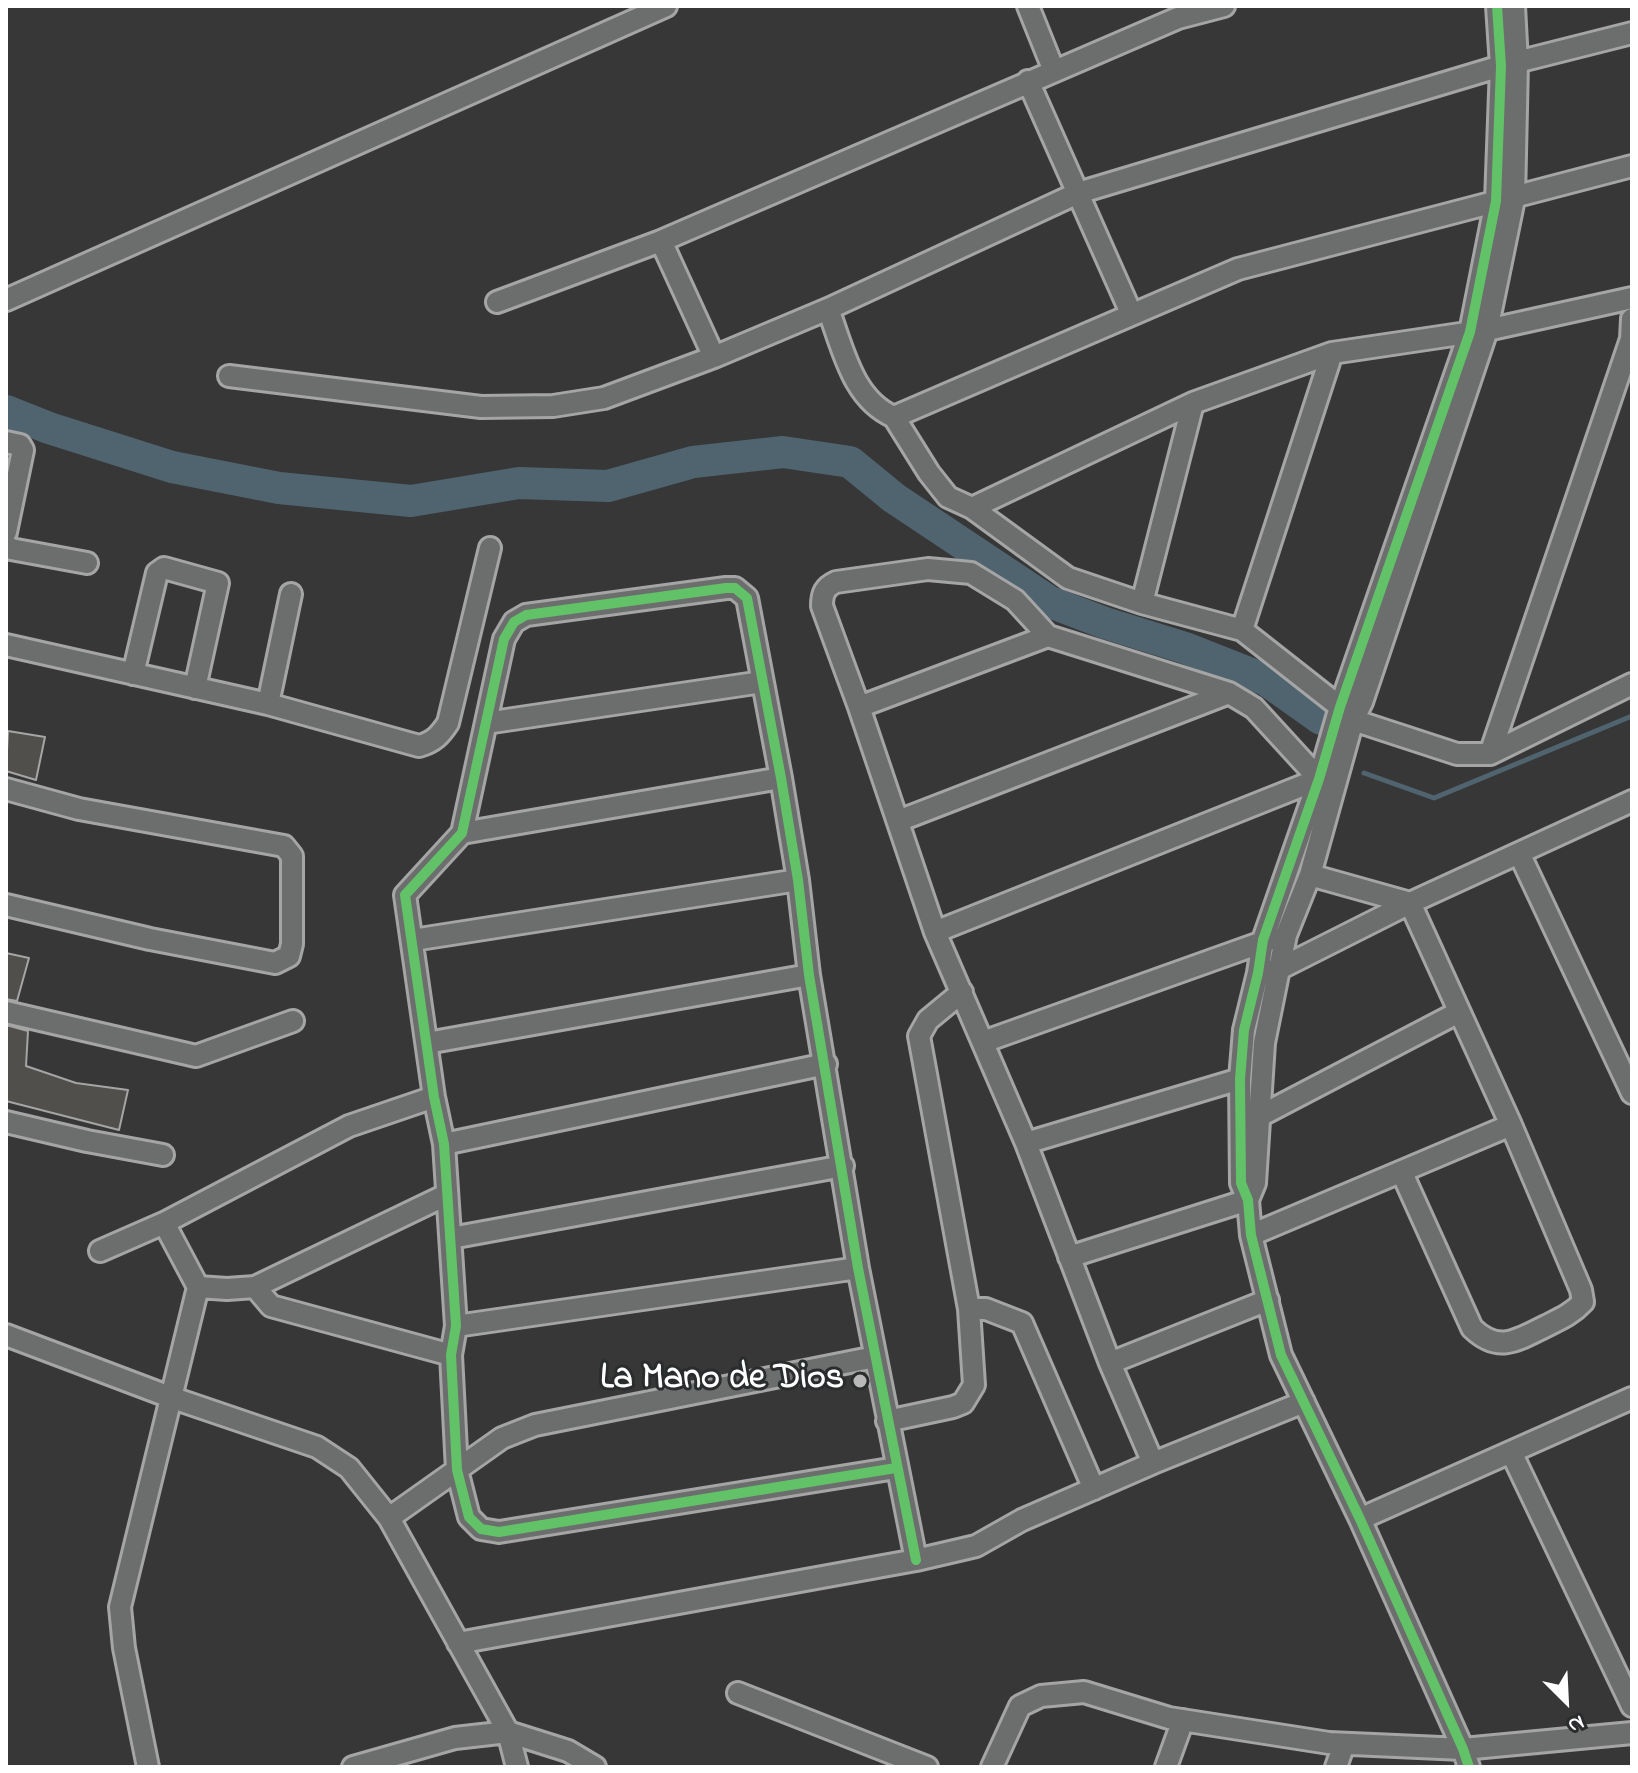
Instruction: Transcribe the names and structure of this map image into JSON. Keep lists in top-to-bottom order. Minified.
{"places":["La Mano de Dios"],"north":"bottom right"}
